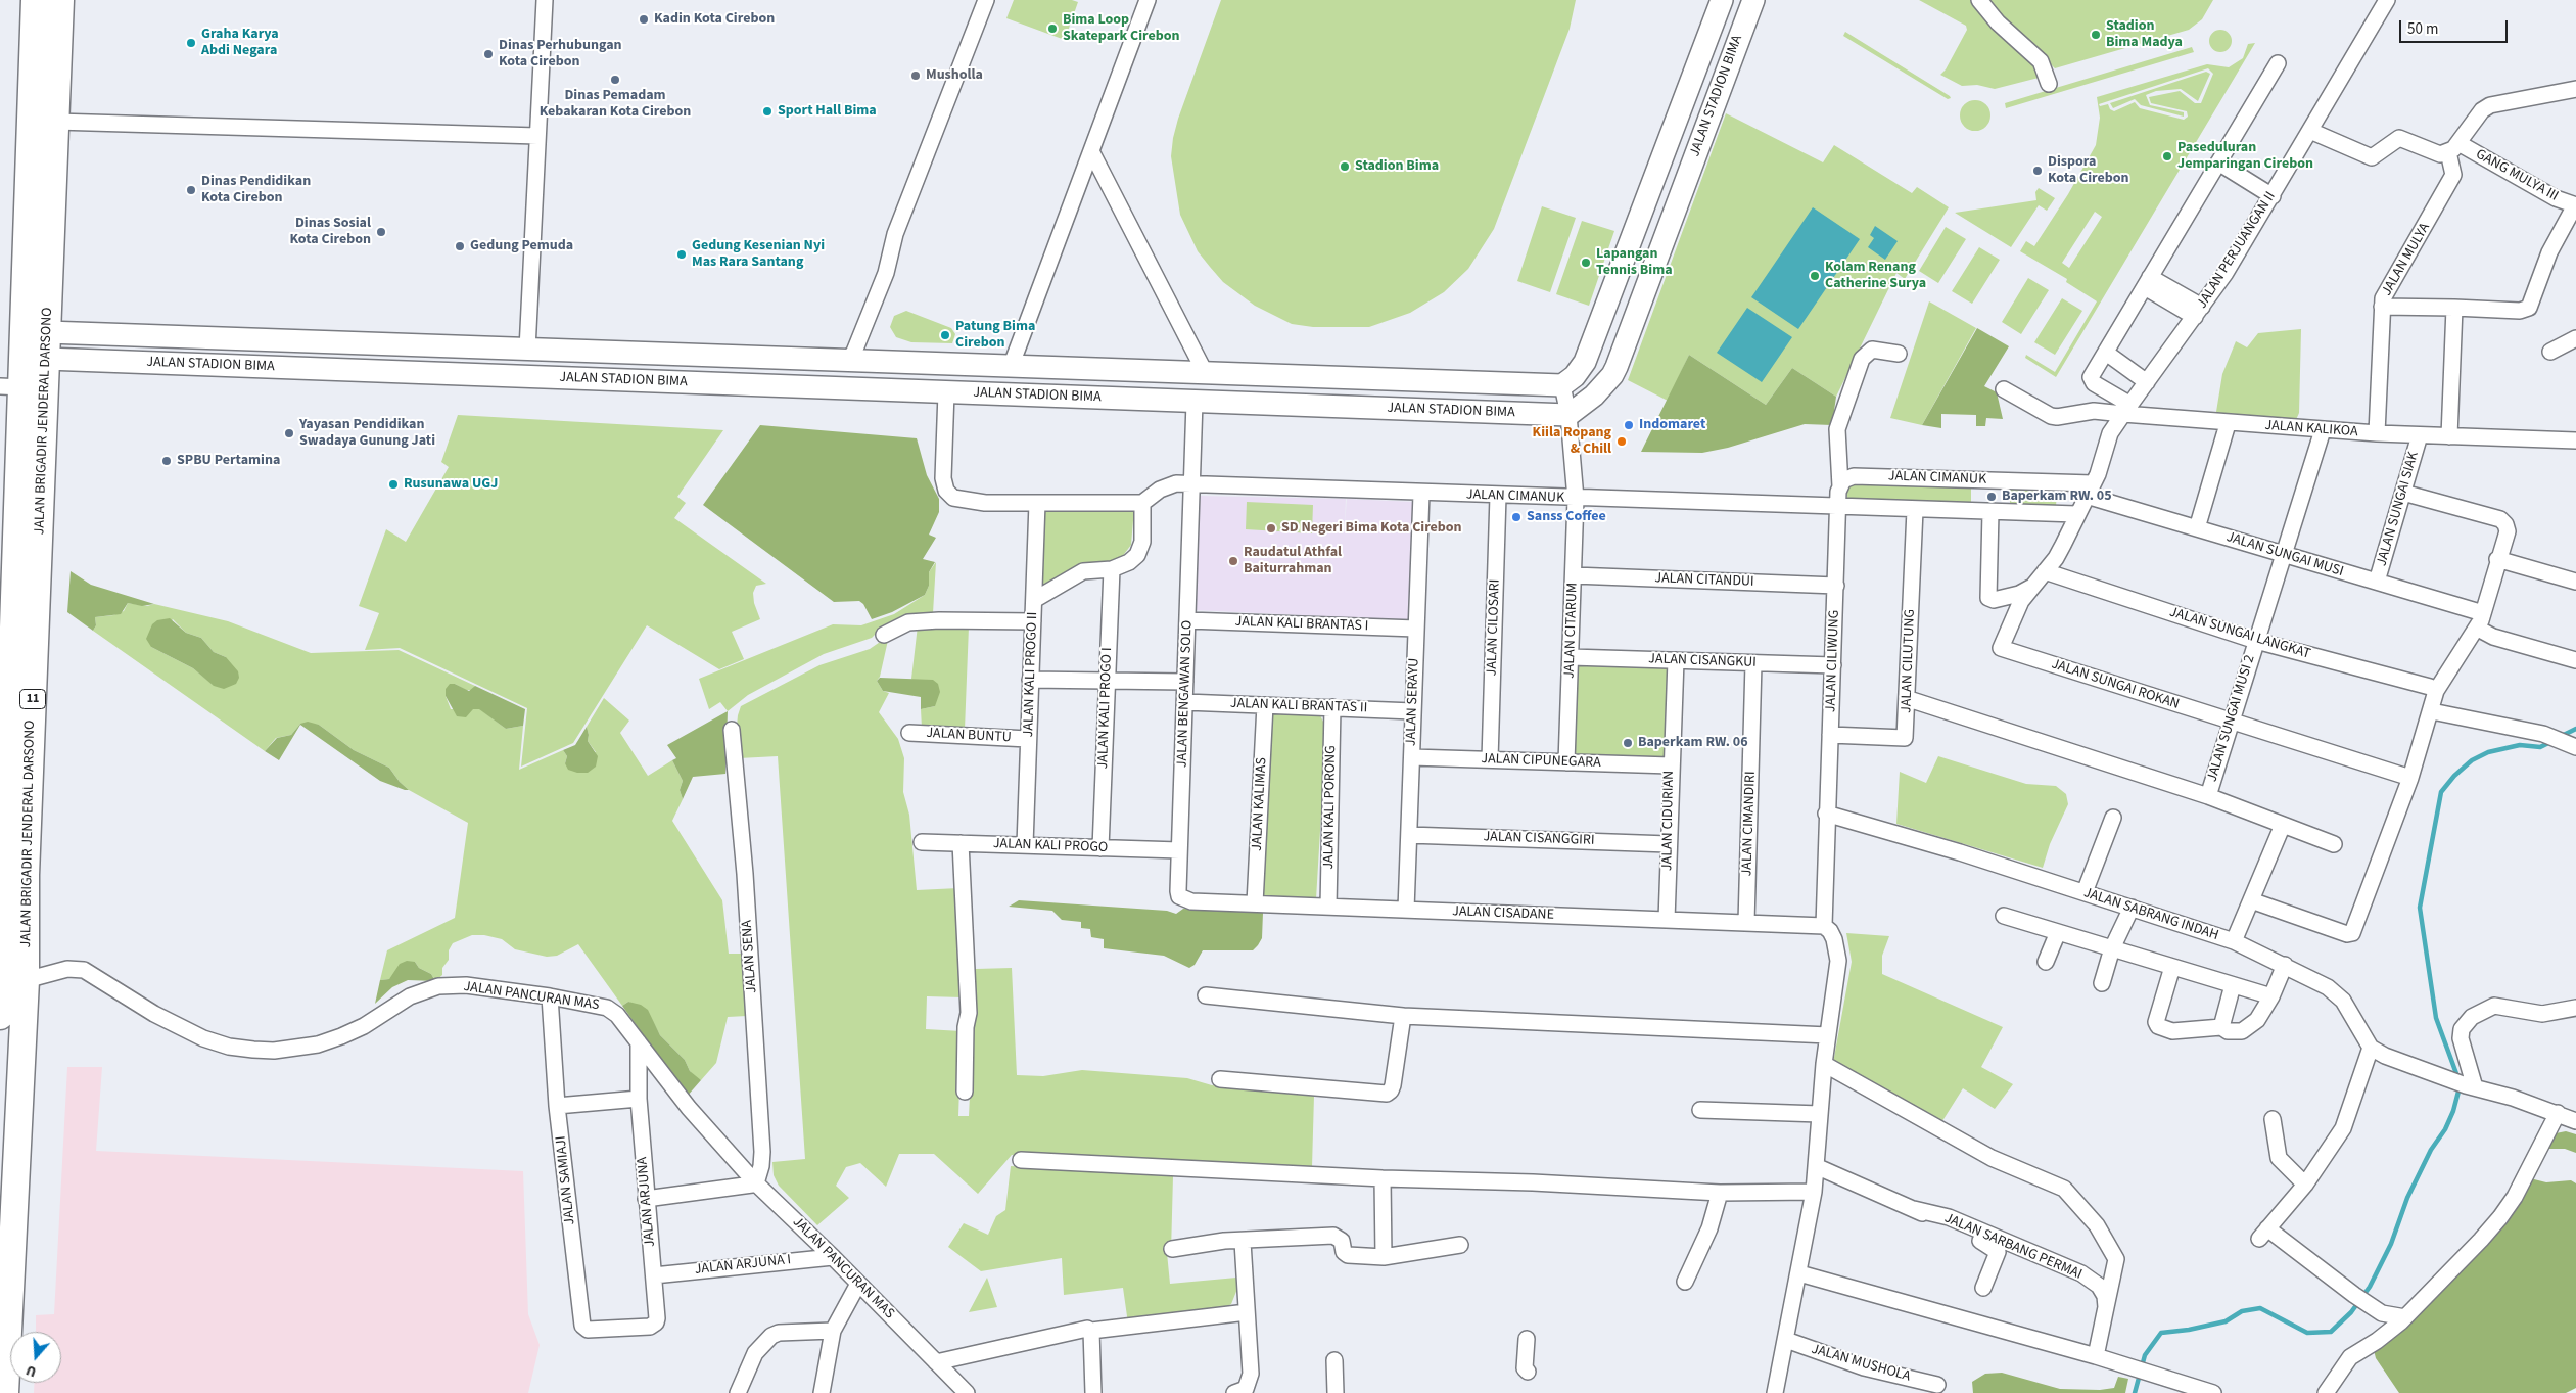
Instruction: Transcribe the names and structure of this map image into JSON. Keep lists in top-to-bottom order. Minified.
{"streets":{"highway":["JALAN BRIGADIR JENDERAL DARSONO","11"],"street":["JALAN STADION BIMA","GANG MULYA III","JALAN PERJUANGAN II","JALAN MULYA","JALAN KALIKOA","JALAN CIMANUK","JALAN SUNGAI SIAK","JALAN SUNGAI MUSI","JALAN CITANDUI","JALAN KALI BRANTAS I","JALAN CILOSARI","JALAN CITARUM","JALAN SUNGAI LANGKAT","JALAN CISANGKUI","JALAN CILIWUNG","JALAN CILUTUNG","JALAN KALI PROGO II","JALAN SUNGAI ROKAN","JALAN BENGAWAN SOLO","JALAN SERAYU","JALAN KALI BRANTAS II","JALAN KALI PROGO I","JALAN SUNGAI MUSI 2","JALAN BUNTU","JALAN CIPUNEGARA","JALAN KALIMAS","JALAN KALI PORONG","JALAN CIDURIAN","JALAN CIMANDIRI","JALAN CISANGGIRI","JALAN KALI PROGO","JALAN CISADANE","JALAN SABRANG INDAH","JALAN SENA","JALAN PANCURAN MAS","JALAN SAMIAJI","JALAN ARJUNA","JALAN SARBANG PERMAI","JALAN ARJUNA I","JALAN MUSHOLA"]},"crossings":[["JALAN STADION BIMA","JALAN BRIGADIR JENDERAL DARSONO"],["JALAN STADION BIMA","JALAN CITARUM"],["JALAN STADION BIMA","JALAN BENGAWAN SOLO"],["GANG MULYA III","JALAN MULYA"],["JALAN PERJUANGAN II","JALAN KALIKOA"],["JALAN MULYA","JALAN KALIKOA"],["JALAN BRIGADIR JENDERAL DARSONO","JALAN PANCURAN MAS"],["JALAN KALIKOA","JALAN SUNGAI SIAK"],["JALAN KALIKOA","JALAN SUNGAI MUSI 2"],["JALAN CIMANUK","JALAN SUNGAI MUSI"],["JALAN CIMANUK","JALAN CILOSARI"],["JALAN CIMANUK","JALAN CITARUM"],["JALAN CIMANUK","JALAN CILIWUNG"],["JALAN CIMANUK","JALAN CILUTUNG"],["JALAN CIMANUK","JALAN SUNGAI ROKAN"],["JALAN CIMANUK","JALAN BENGAWAN SOLO"],["JALAN CIMANUK","JALAN SERAYU"],["JALAN SUNGAI SIAK","JALAN SUNGAI MUSI"],["JALAN SUNGAI MUSI","JALAN SUNGAI ROKAN"],["JALAN SUNGAI MUSI","JALAN SUNGAI MUSI 2"],["JALAN CITANDUI","JALAN CITARUM"],["JALAN CITANDUI","JALAN CILIWUNG"],["JALAN KALI BRANTAS I","JALAN BENGAWAN SOLO"],["JALAN KALI BRANTAS I","JALAN SERAYU"],["JALAN CILOSARI","JALAN CIPUNEGARA"],["JALAN CITARUM","JALAN CISANGKUI"],["JALAN CITARUM","JALAN CIPUNEGARA"],["JALAN SUNGAI LANGKAT","JALAN SUNGAI ROKAN"],["JALAN SUNGAI LANGKAT","JALAN SUNGAI MUSI 2"],["JALAN CISANGKUI","JALAN CILIWUNG"],["JALAN CISANGKUI","JALAN CIDURIAN"],["JALAN CISANGKUI","JALAN CIMANDIRI"],["JALAN CILIWUNG","JALAN CILUTUNG"],["JALAN CILIWUNG","JALAN CISADANE"],["JALAN CILIWUNG","JALAN SABRANG INDAH"],["JALAN KALI PROGO II","JALAN BUNTU"],["JALAN KALI PROGO II","JALAN KALI PROGO"],["JALAN SUNGAI ROKAN","JALAN SUNGAI MUSI 2"],["JALAN BENGAWAN SOLO","JALAN KALI BRANTAS II"],["JALAN BENGAWAN SOLO","JALAN KALI PROGO"],["JALAN BENGAWAN SOLO","JALAN CISADANE"],["JALAN SERAYU","JALAN KALI BRANTAS II"],["JALAN SERAYU","JALAN CIPUNEGARA"],["JALAN SERAYU","JALAN CISANGGIRI"],["JALAN SERAYU","JALAN CISADANE"],["JALAN KALI BRANTAS II","JALAN KALIMAS"],["JALAN KALI BRANTAS II","JALAN KALI PORONG"],["JALAN KALI PROGO I","JALAN KALI PROGO"],["JALAN CIPUNEGARA","JALAN CIDURIAN"],["JALAN KALIMAS","JALAN CISADANE"],["JALAN KALI PORONG","JALAN CISADANE"],["JALAN CIDURIAN","JALAN CISANGGIRI"],["JALAN CIDURIAN","JALAN CISADANE"],["JALAN CIMANDIRI","JALAN CISADANE"],["JALAN SENA","JALAN PANCURAN MAS"],["JALAN PANCURAN MAS","JALAN SAMIAJI"],["JALAN PANCURAN MAS","JALAN ARJUNA"],["JALAN PANCURAN MAS","JALAN ARJUNA I"],["JALAN SAMIAJI","JALAN ARJUNA"],["JALAN ARJUNA","JALAN ARJUNA I"]],"places":["Kadin Kota Cirebon","Bima Loop Skatepark Cirebon","Stadion Bima Madya","Graha Karya Abdi Negara","Dinas Perhubungan Kota Cirebon","Musholla","Dinas Pemadam Kebakaran Kota Cirebon","Sport Hall Bima","Paseduluran Jemparingan Cirebon","Stadion Bima","Dispora Kota Cirebon","Dinas Pendidikan Kota Cirebon","Dinas Sosial Kota Cirebon","Gedung Pemuda","Gedung Kesenian Nyi Mas Rara Santang","Lapangan Tennis Bima","Kolam Renang Catherine Surya","Patung Bima Cirebon","Indomaret","Yayasan Pendidikan Swadaya Gunung Jati","Kiila Ropang & Chill","SPBU Pertamina","Rusunawa UGJ","Baperkam RW. 05","Sanss Coffee","SD Negeri Bima Kota Cirebon","Raudatul Athfal Baiturrahman","Baperkam RW. 06"],"scale_bar":"50 m","north":"bottom"}
